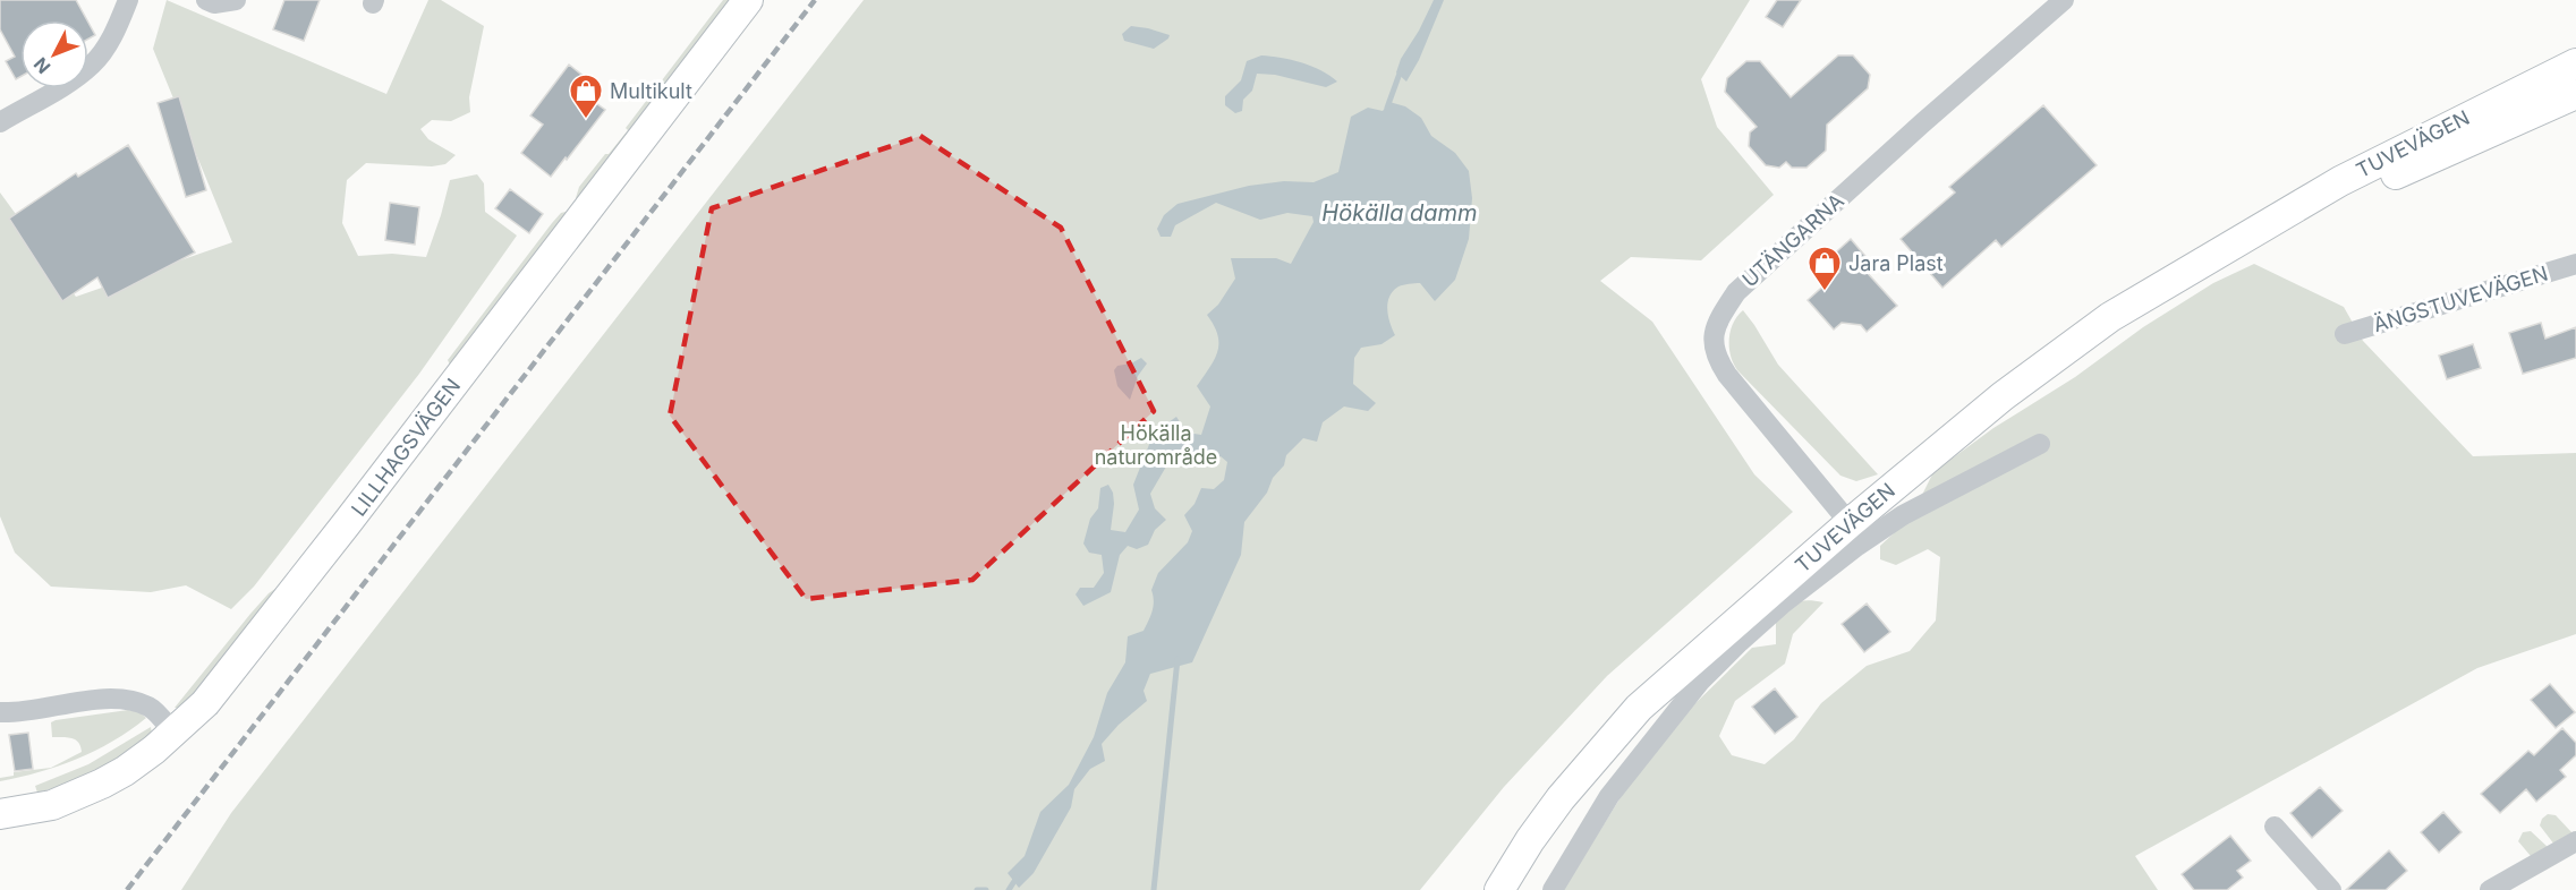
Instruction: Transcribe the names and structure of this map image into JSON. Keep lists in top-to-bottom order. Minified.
{"streets":{"main road":["TUVEVÄGEN","LILLHAGSVÄGEN"],"street":["UTÄNGARNA","ÄNGSTUVEVÄGEN"]},"crossings":[["TUVEVÄGEN","UTÄNGARNA"]],"water":["Hökälla damm"],"parks":["Hökälla naturområde"],"places":{"shop":["Multikult","Jara Plast"]},"north":"bottom left"}
